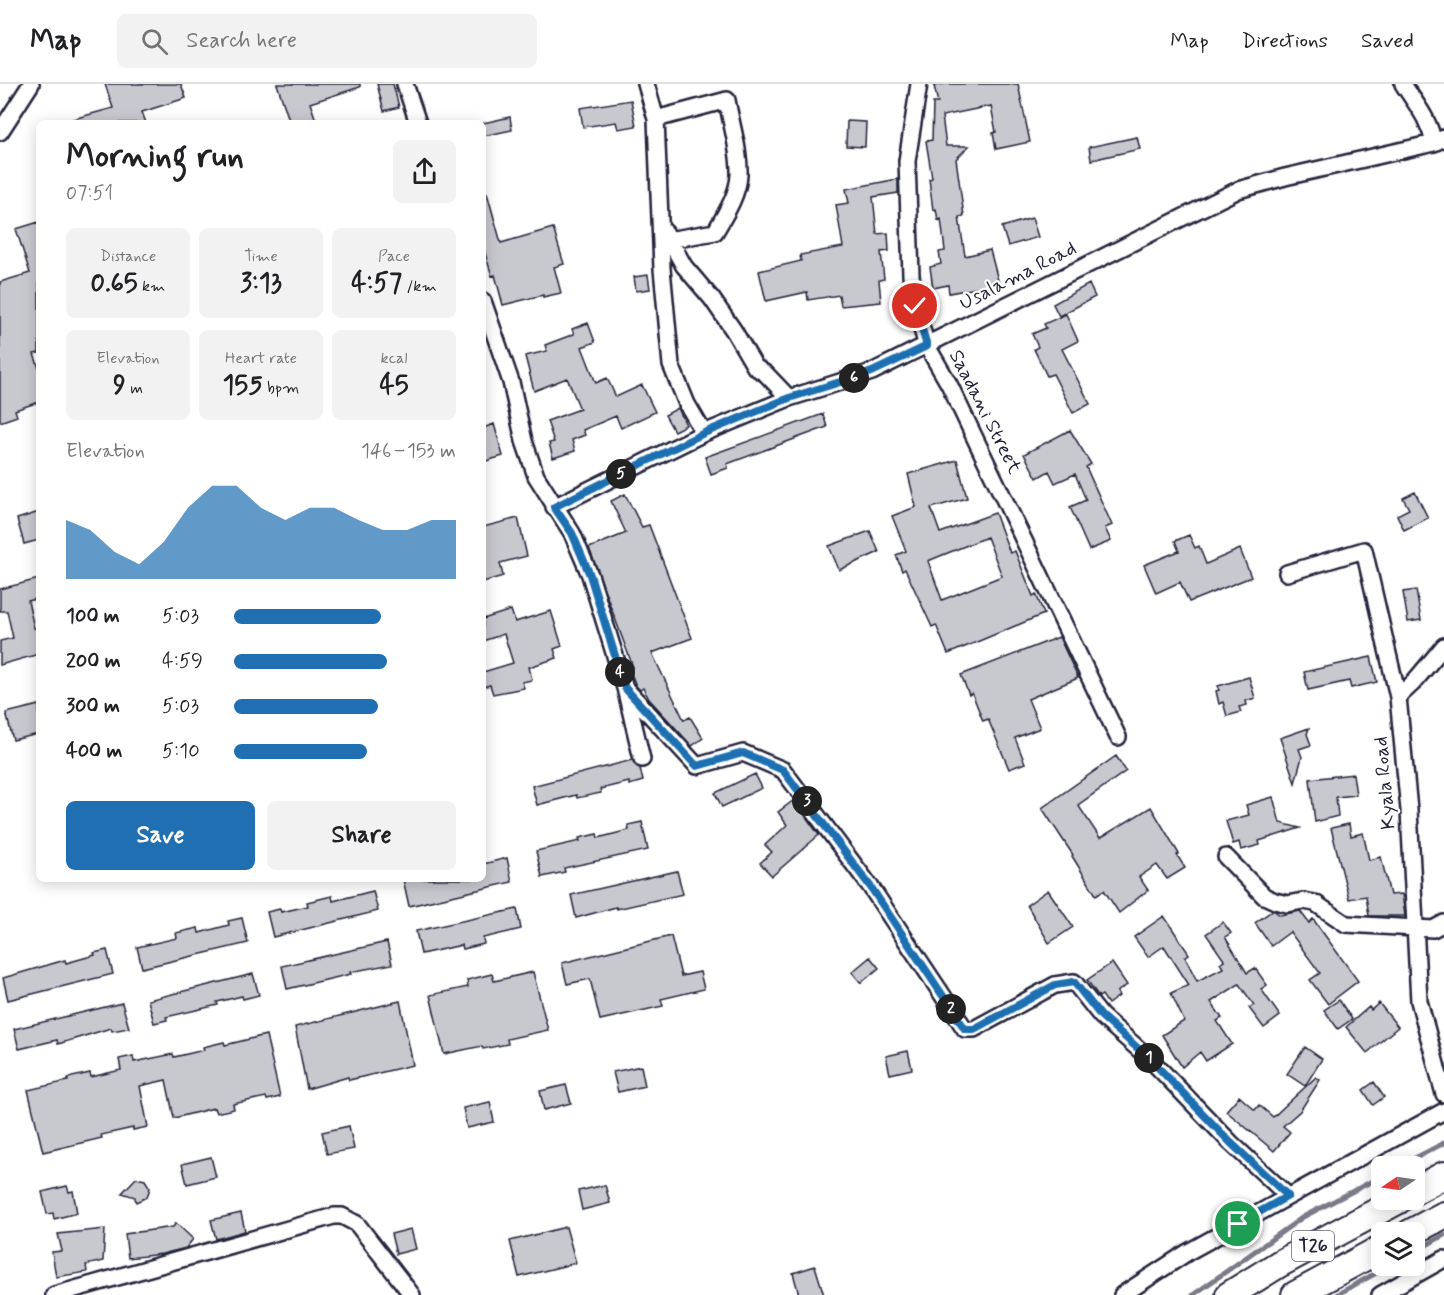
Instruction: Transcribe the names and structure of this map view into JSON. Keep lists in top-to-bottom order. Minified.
{"streets":{"highway":["T26"],"street":["Usalama Road","Saadani Street","Kyala Road"]},"crossings":[["Usalama Road","Saadani Street"]],"north":"left","page":{"header":"Map","search":"Search here","nav":["Map","Directions","Saved"],"heading":["Morning run","07:51"],"stats":[["Distance","0.65 km"],["Time","3:13"],["Pace","4:57 /km"],["Elevation","9 m"],["Heart rate","155 bpm"],["kcal","45"]],"pins":["6","5","4","3","2","1"],"chart":["Elevation","146–153 m"],"list":[{"name":"100 m","note":"5:03"},{"name":"200 m","note":"4:59"},{"name":"300 m","note":"5:03"},{"name":"400 m","note":"5:10"}],"buttons":["Save","Share"]}}
